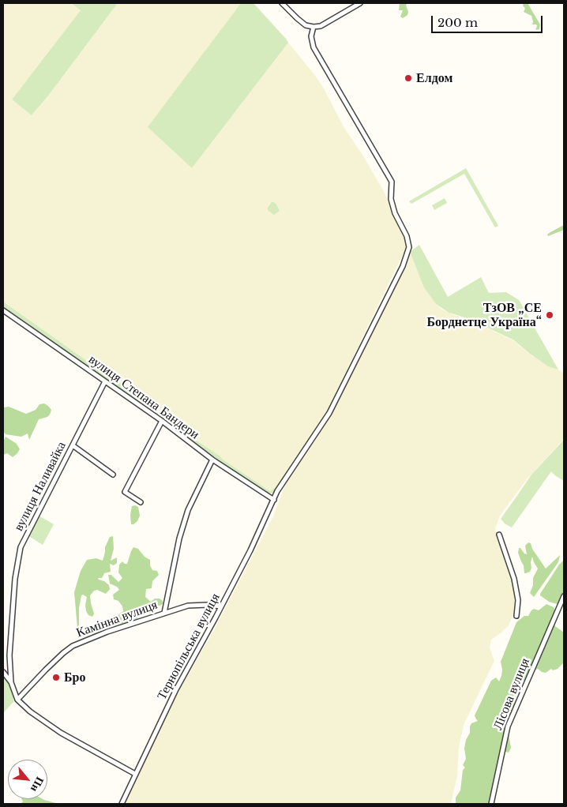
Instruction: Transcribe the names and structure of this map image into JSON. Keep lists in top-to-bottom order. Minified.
{"streets":{"street":["вулиця Степана Бандери","вулиця Наливайка","Камінна вулиця","Тернопільська вулиця","Лісова вулиця"]},"crossings":[["вулиця Степана Бандери","вулиця Наливайка"],["вулиця Степана Бандери","Тернопільська вулиця"],["вулиця Наливайка","Камінна вулиця"],["Камінна вулиця","Тернопільська вулиця"]],"places":["Елдом","ТзОВ „СЕ Борднетце Україна“","Бро"],"scale_bar":"200 m","north":"bottom right"}
